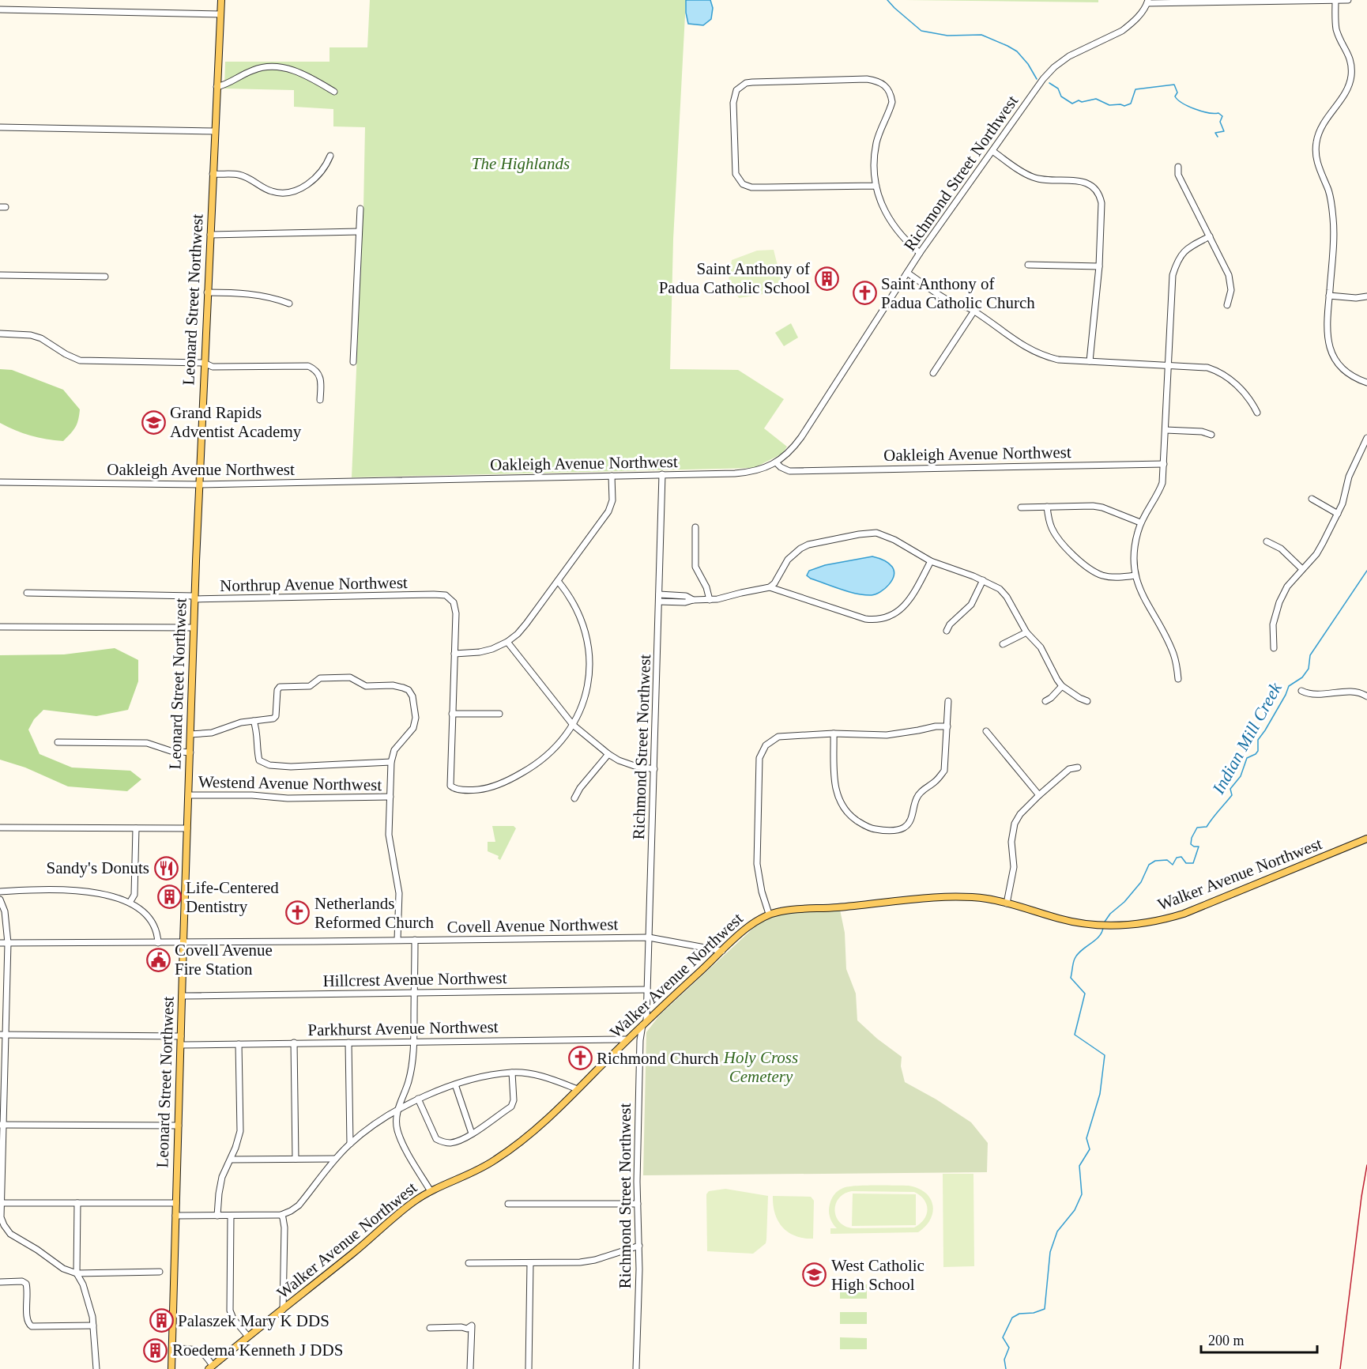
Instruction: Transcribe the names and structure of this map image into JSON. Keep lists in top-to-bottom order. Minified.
{"streets":{"main road":["Leonard Street Northwest","Walker Avenue Northwest"],"street":["Richmond Street Northwest","Oakleigh Avenue Northwest","Northrup Avenue Northwest","Westend Avenue Northwest","Covell Avenue Northwest","Hillcrest Avenue Northwest","Parkhurst Avenue Northwest"]},"crossings":[["Richmond Street Northwest","Oakleigh Avenue Northwest"],["Richmond Street Northwest","Walker Avenue Northwest"],["Richmond Street Northwest","Covell Avenue Northwest"],["Richmond Street Northwest","Hillcrest Avenue Northwest"],["Leonard Street Northwest","Oakleigh Avenue Northwest"],["Leonard Street Northwest","Northrup Avenue Northwest"],["Leonard Street Northwest","Westend Avenue Northwest"],["Leonard Street Northwest","Covell Avenue Northwest"],["Leonard Street Northwest","Hillcrest Avenue Northwest"],["Leonard Street Northwest","Parkhurst Avenue Northwest"],["Walker Avenue Northwest","Covell Avenue Northwest"],["Walker Avenue Northwest","Parkhurst Avenue Northwest"]],"water":["Indian Mill Creek"],"parks":["The Highlands","Holy Cross Cemetery"],"places":{"building":["Saint Anthony of Padua Catholic School","Life-Centered Dentistry","Palaszek Mary K DDS","Roedema Kenneth J DDS"],"church":["Saint Anthony of Padua Catholic Church","Netherlands Reformed Church","Richmond Church"],"school or university":["Grand Rapids Adventist Academy","West Catholic High School"],"restaurant":["Sandy's Donuts"],"public building":["Covell Avenue Fire Station"]},"scale_bar":"200 m"}
